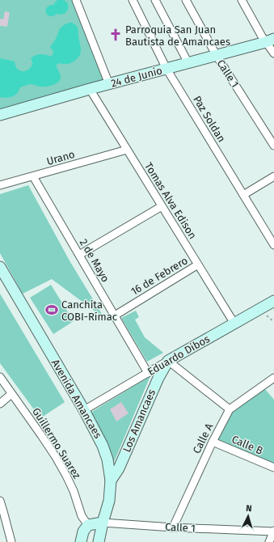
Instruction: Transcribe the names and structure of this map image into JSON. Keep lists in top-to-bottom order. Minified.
{"streets":{"street":["Calle 1","24 de Junio","Paz Soldan","Urano","Tomas Alva Edison","2 de Mayo","16 de Febrero","Eduardo Dibos","Avenida Amancaes","Los Amancaes","Calle A","Guillermo Suarez","Calle B"]},"crossings":[["Calle 1","24 de Junio"],["Calle 1","Avenida Amancaes"],["Calle 1","Calle A"],["Calle 1","Guillermo Suarez"],["24 de Junio","Paz Soldan"],["24 de Junio","Tomas Alva Edison"],["Urano","Tomas Alva Edison"],["Urano","2 de Mayo"],["Tomas Alva Edison","16 de Febrero"],["Tomas Alva Edison","Eduardo Dibos"],["2 de Mayo","16 de Febrero"],["2 de Mayo","Eduardo Dibos"],["Eduardo Dibos","Avenida Amancaes"],["Eduardo Dibos","Los Amancaes"],["Avenida Amancaes","Los Amancaes"],["Calle A","Calle B"]],"places":{"church":["Parroquia San Juan Bautista de Amancaes"],"sports":["Canchita COBI-Rímac"]},"north":"top"}
